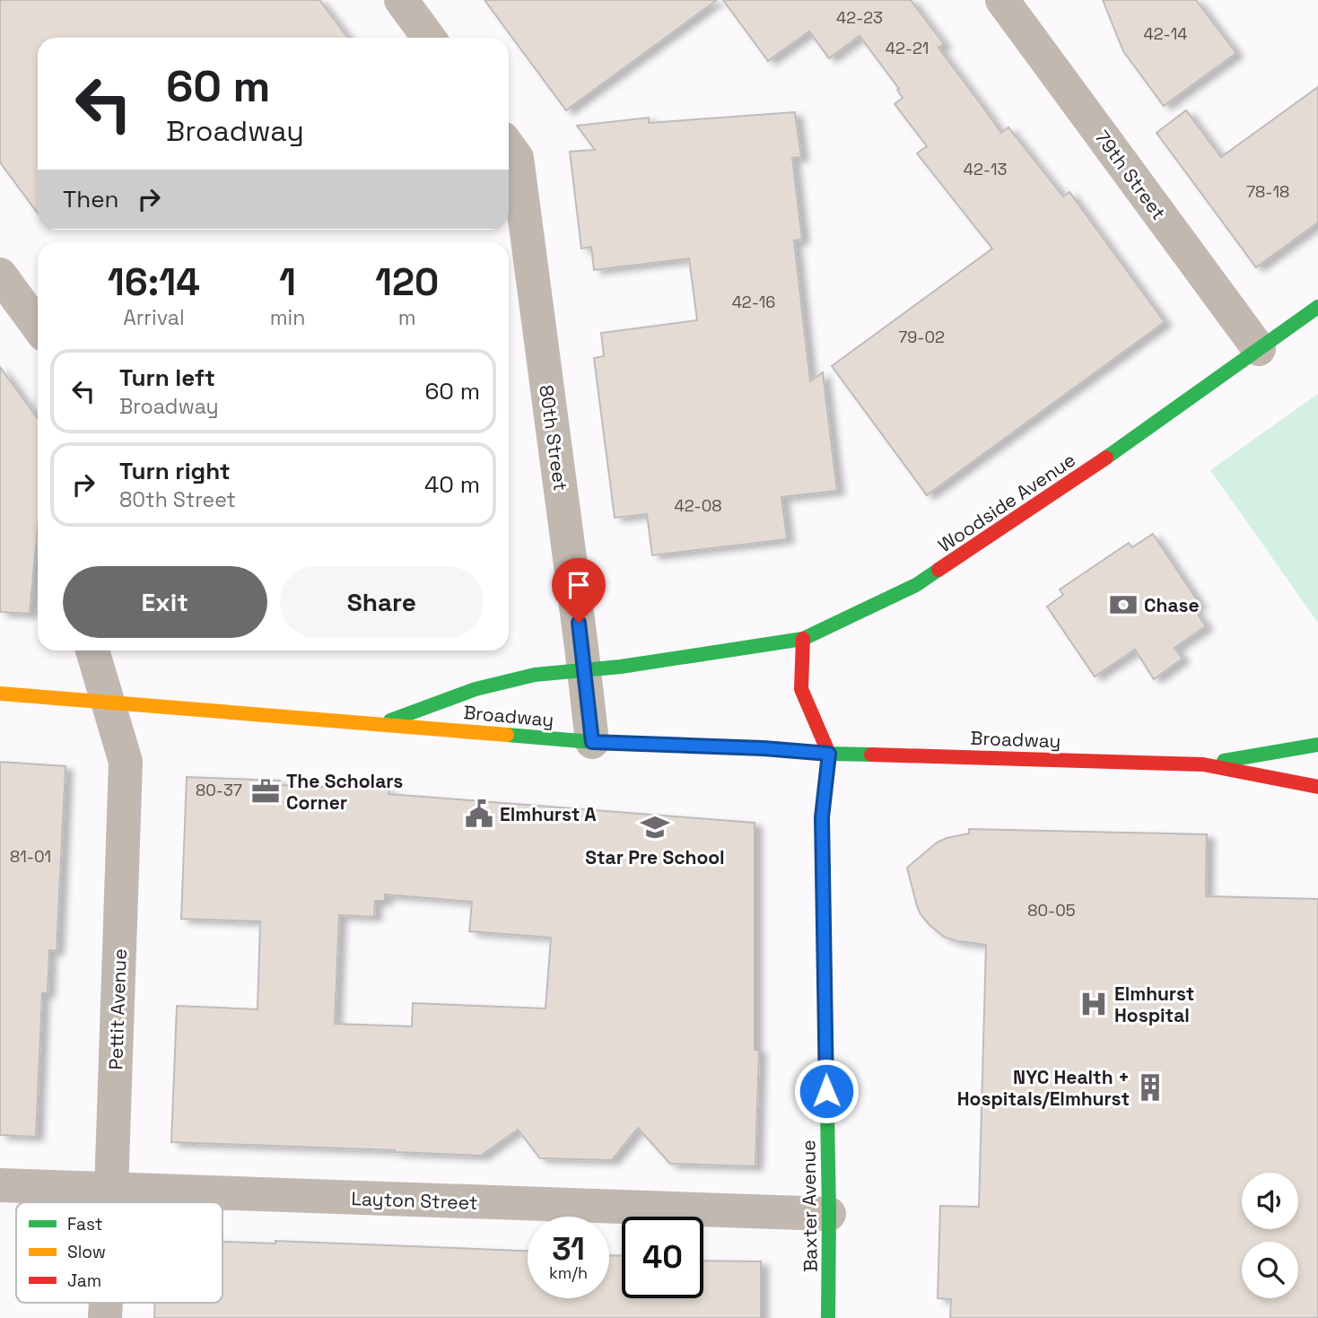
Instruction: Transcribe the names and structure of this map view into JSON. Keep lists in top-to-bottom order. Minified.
{"streets":{"street":["79th Street","80th Street","Woodside Avenue","Broadway","Pettit Avenue","Layton Street","Baxter Avenue"]},"crossings":[["79th Street","Woodside Avenue"],["80th Street","Woodside Avenue"],["80th Street","Broadway"],["Woodside Avenue","Broadway"],["Broadway","Pettit Avenue"],["Broadway","Baxter Avenue"],["Pettit Avenue","Layton Street"],["Layton Street","Baxter Avenue"]],"places":{"bank":["Chase"],"office":["The Scholars Corner"],"public building":["Elmhurst A"],"school or university":["Star Pre School"],"hospital":["Elmhurst Hospital"],"building":["NYC Health + Hospitals/Elmhurst"]},"house_numbers":["42-23","42-14","42-21","42-13","78-18","42-16","79-02","42-08","80-37","81-01","80-05"],"legend":["Fast","Slow","Jam"],"page":{"turn":["60 m","Broadway"],"then":"Then","eta":["16:14","Arrival","1","min","120","m"],"list":[{"name":"Turn left","note":"Broadway","value":"60 m"},{"name":"Turn right","note":"80th Street","value":"40 m"}],"buttons":["Exit","Share"],"speed":"31 km/h","limit":"40"}}
